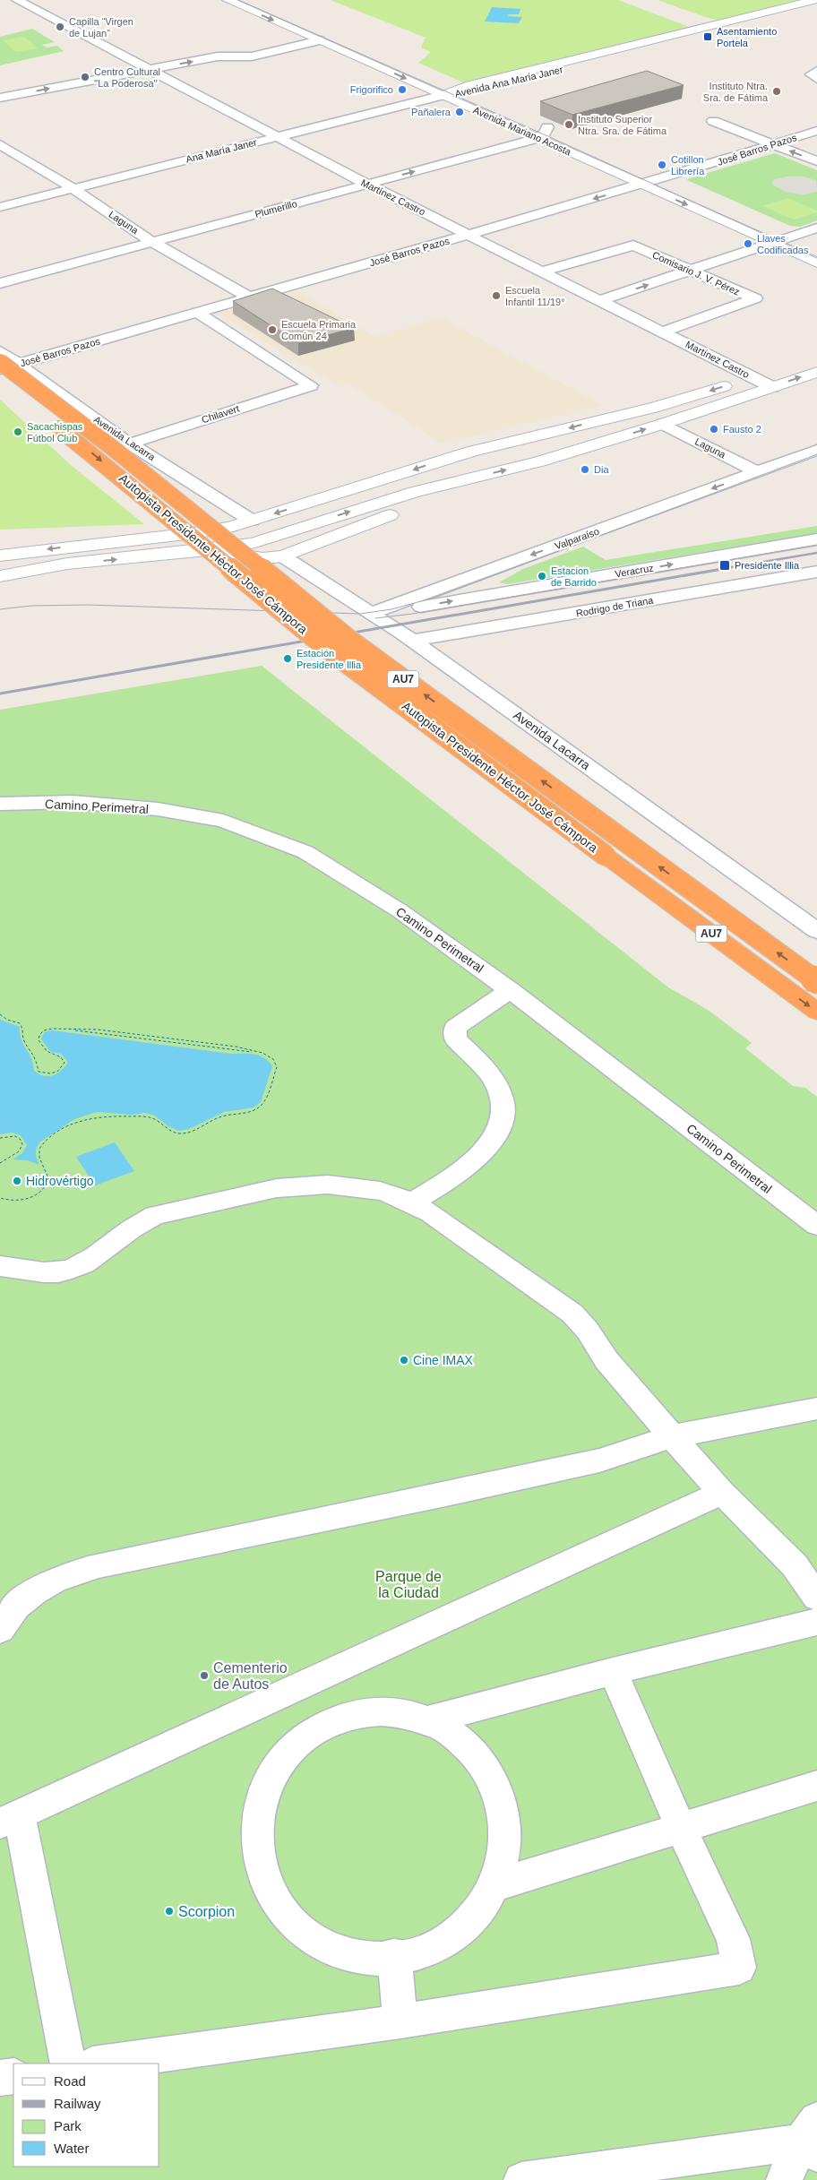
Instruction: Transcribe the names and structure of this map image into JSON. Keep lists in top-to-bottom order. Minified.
{"streets":{"highway":["Autopista Presidente Héctor José Cámpora","AU7"],"main road":["Avenida Ana María Janer","Avenida Mariano Acosta"],"street":["José Barros Pazos","Ana María Janer","Martínez Castro","Plumerillo","Laguna","Comisario J. V. Pérez","Chilavert","Avenida Lacarra","Valparaíso","Veracruz","Rodrigo de Triana","Camino Perimetral"]},"crossings":[["Avenida Ana María Janer","Avenida Mariano Acosta"],["Avenida Ana María Janer","Ana María Janer"],["Avenida Mariano Acosta","José Barros Pazos"],["Avenida Mariano Acosta","Ana María Janer"],["Avenida Mariano Acosta","Plumerillo"],["José Barros Pazos","Martínez Castro"],["José Barros Pazos","Laguna"],["José Barros Pazos","Chilavert"],["José Barros Pazos","Avenida Lacarra"],["José Barros Pazos","Autopista Presidente Héctor José Cámpora"],["Ana María Janer","Martínez Castro"],["Ana María Janer","Laguna"],["Martínez Castro","Plumerillo"],["Martínez Castro","Comisario J. V. Pérez"],["Plumerillo","Laguna"],["Laguna","Valparaíso"],["Chilavert","Avenida Lacarra"],["Avenida Lacarra","Valparaíso"],["Avenida Lacarra","Autopista Presidente Héctor José Cámpora"],["Avenida Lacarra","Veracruz"],["Avenida Lacarra","Rodrigo de Triana"],["Valparaíso","Veracruz"]],"one_way":["Avenida Mariano Acosta","Valparaíso","Veracruz"],"parks":["Parque de la Ciudad"],"places":{"other":["Capilla “Virgen de Lujan”","Centro Cultural ''La Poderosa''","Frigorifico","Instituto Ntra. Sra. de Fátima","Pañalera","Instituto Superior Ntra. Sra. de Fátima","Cotillon Librería","Llaves Codificadas","Escuela Infantil 11/19°","Escuela Primaria Común 24","Fausto 2","Sacachispas Fútbol Club","Dia","Estacion de Barrido","Estación Presidente Illia","Hidrovértigo","Cine IMAX","Cementerio de Autos","Scorpion"],"transit":["Asentamiento Portela","Presidente Illia"]},"legend":["Road","Railway","Park","Water"]}
